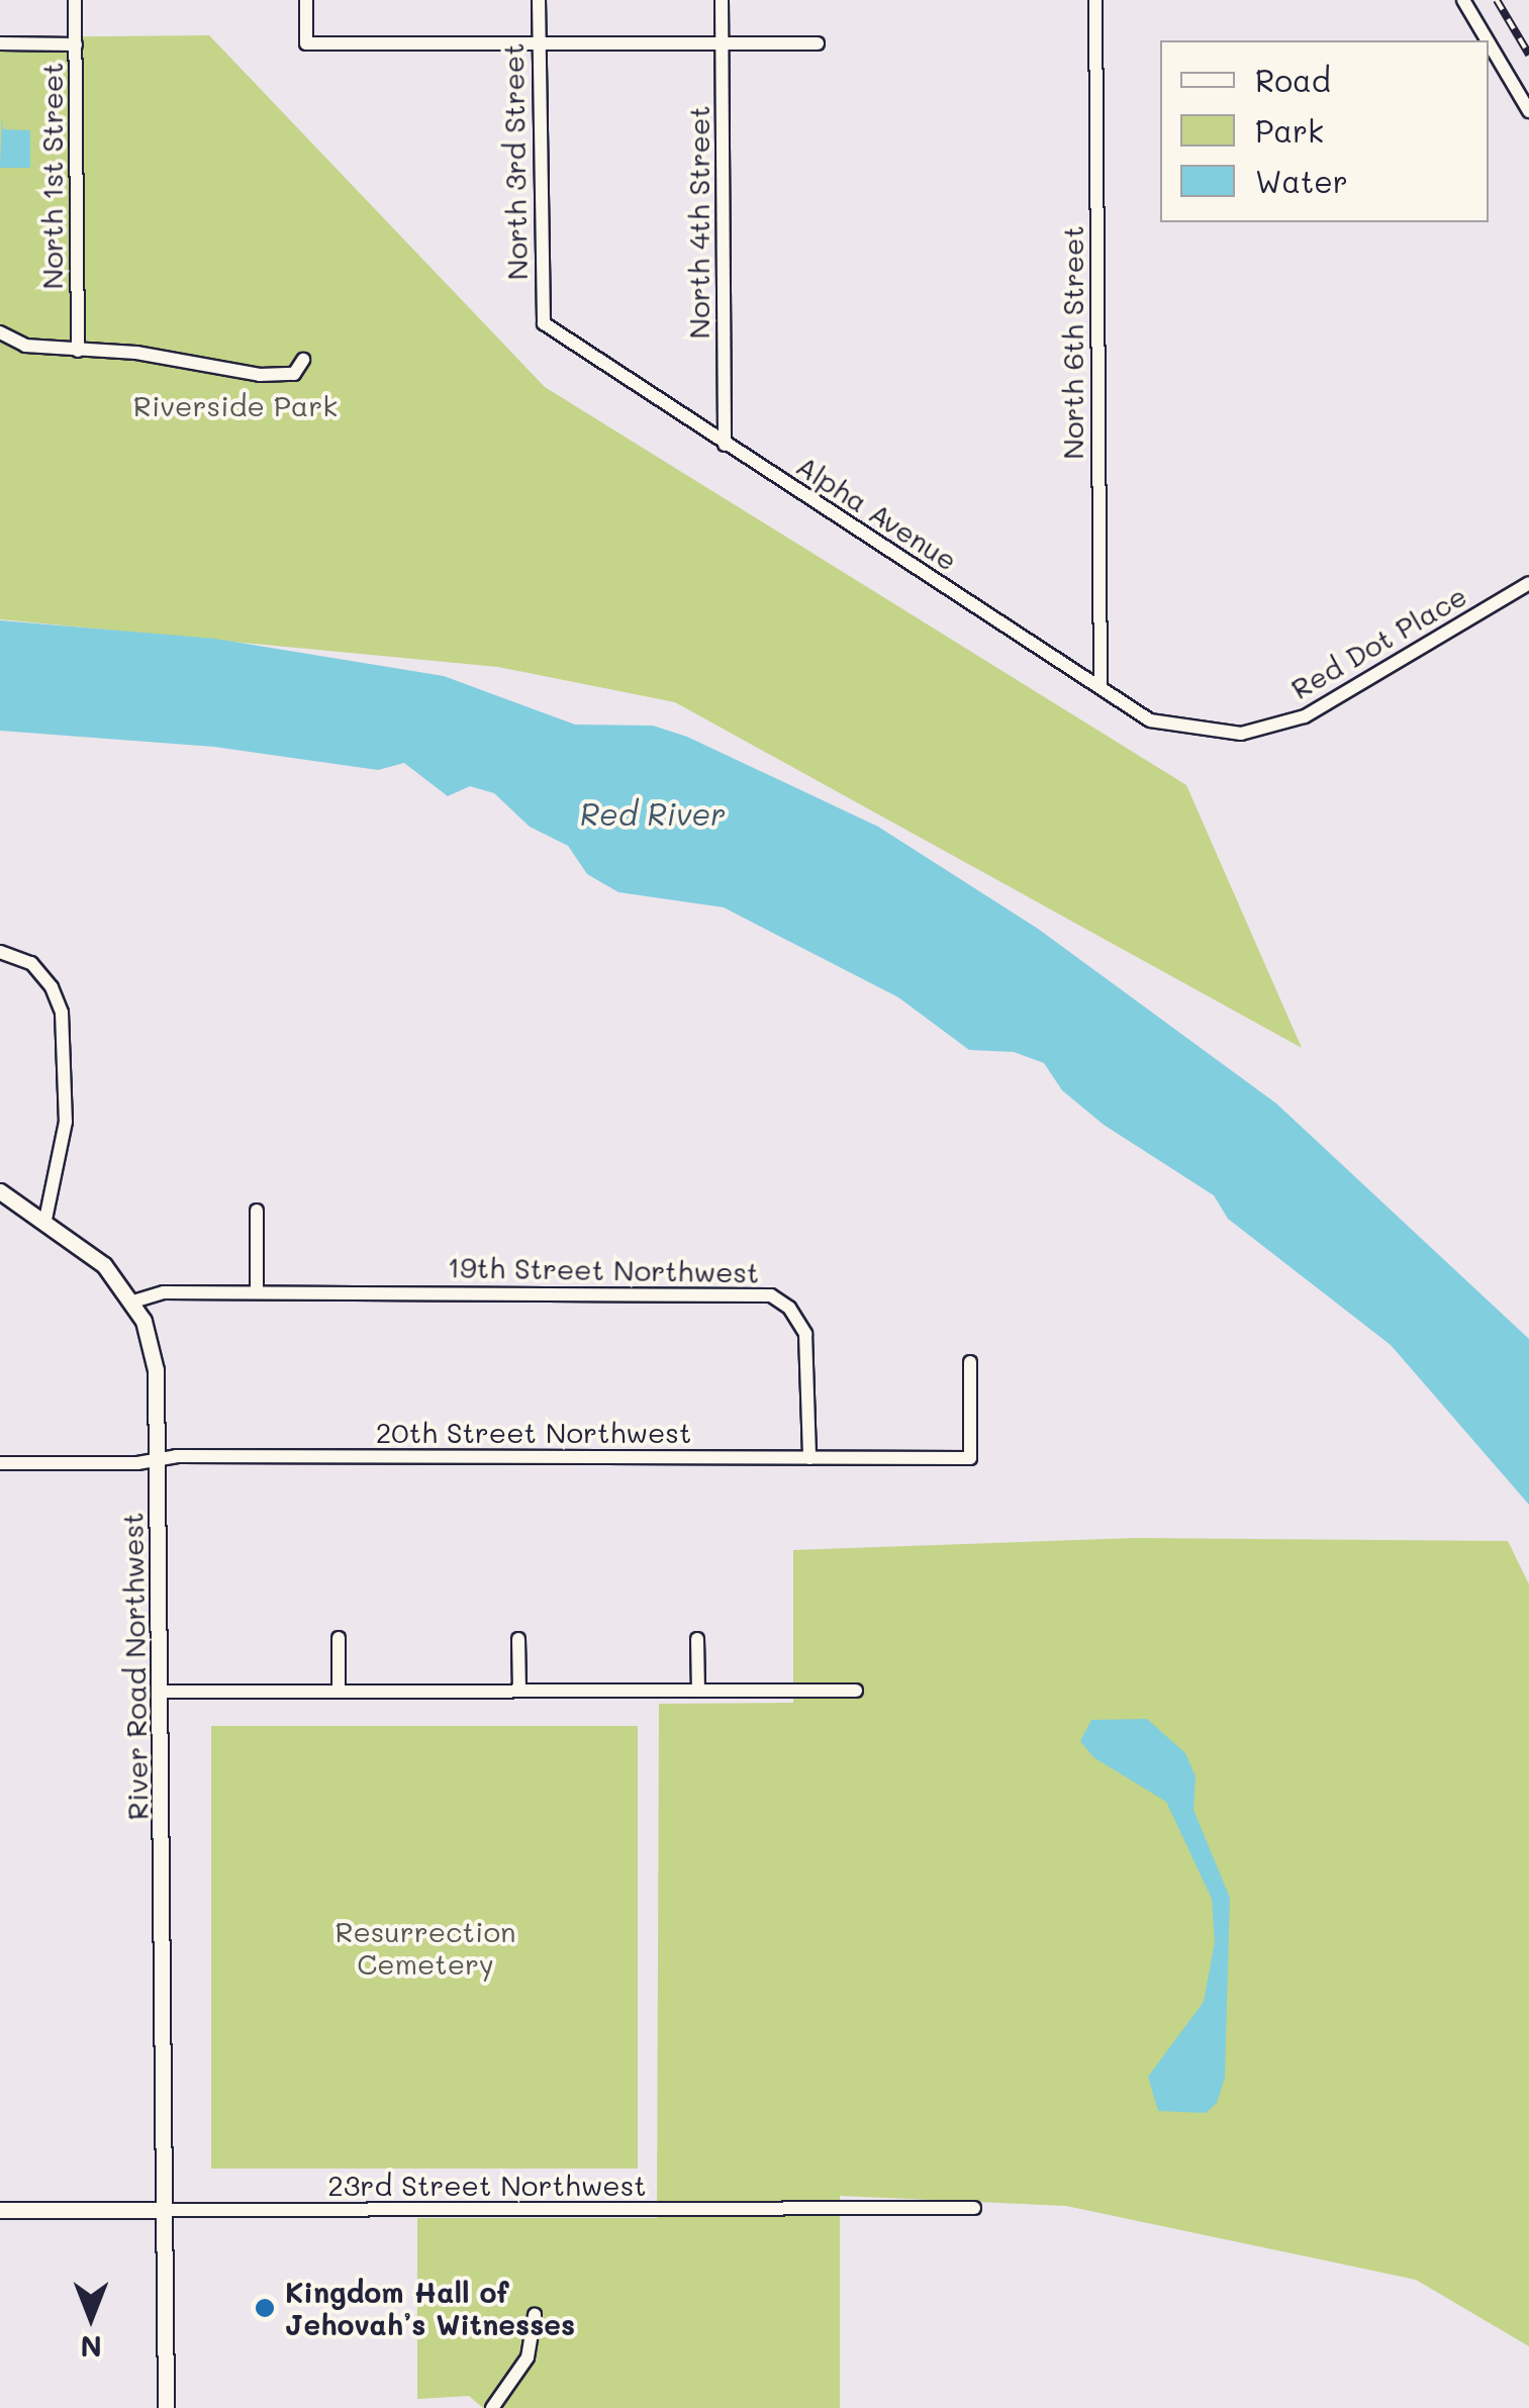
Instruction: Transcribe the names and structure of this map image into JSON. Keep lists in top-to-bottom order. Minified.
{"streets":{"street":["North 3rd Street","North 1st Street","North 4th Street","North 6th Street","Alpha Avenue","Red Dot Place","19th Street Northwest","20th Street Northwest","River Road Northwest","23rd Street Northwest"]},"crossings":[["North 3rd Street","Alpha Avenue"],["North 4th Street","Alpha Avenue"],["North 6th Street","Alpha Avenue"],["Alpha Avenue","Red Dot Place"],["19th Street Northwest","20th Street Northwest"],["19th Street Northwest","River Road Northwest"],["20th Street Northwest","River Road Northwest"],["River Road Northwest","23rd Street Northwest"]],"water":["Red River"],"parks":["Riverside Park","Resurrection Cemetery"],"places":["Kingdom Hall of Jehovah’s Witnesses"],"legend":["Road","Park","Water"],"north":"bottom"}
